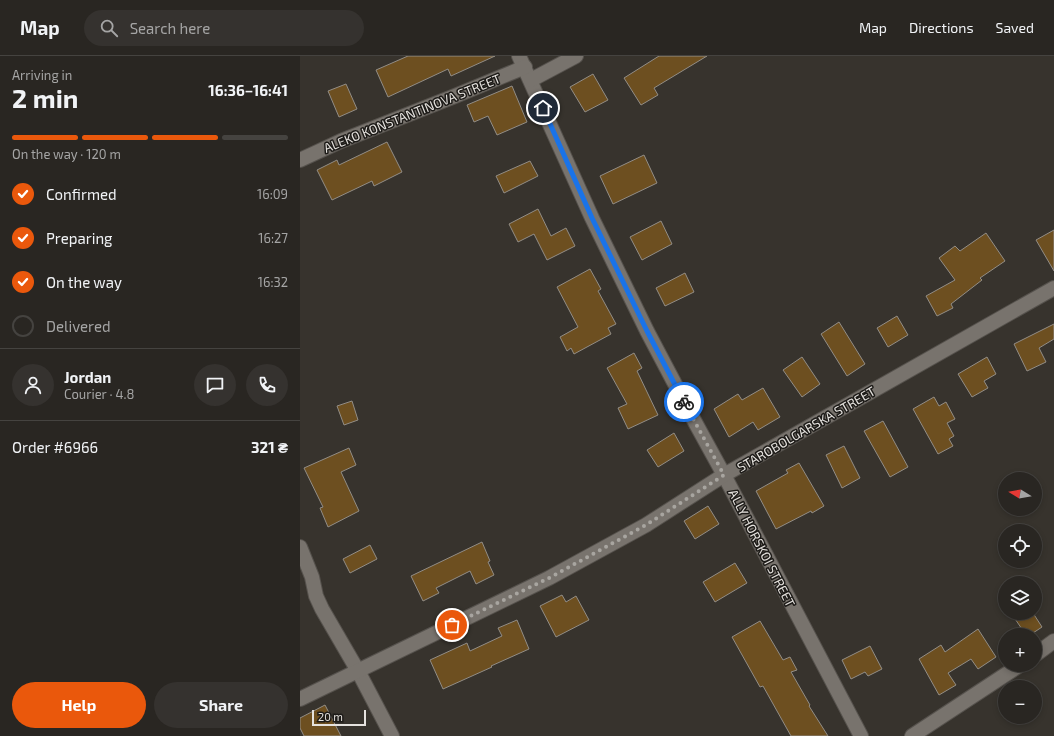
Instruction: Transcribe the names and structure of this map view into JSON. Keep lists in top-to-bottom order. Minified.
{"streets":{"street":["ALEKO KONSTANTINOVA STREET","STAROBOLGARSKA STREET","ALLY HORSKOI STREET"]},"crossings":[["ALEKO KONSTANTINOVA STREET","ALLY HORSKOI STREET"],["STAROBOLGARSKA STREET","ALLY HORSKOI STREET"]],"scale_bar":"20 m","north":"left","page":{"header":"Map","search":"Search here","nav":["Map","Directions","Saved"],"heading":["2 min","Arriving in","16:36–16:41"],"panel":["Jordan","Courier · 4.8","Order #6966","321 ₴"],"bar":"On the way · 120 m","list":[["Confirmed","16:09"],["Preparing","16:27"],["On the way","16:32"],"Delivered"],"map_buttons":["+","−"],"buttons":["Help","Share"],"scale":"20 m"}}
